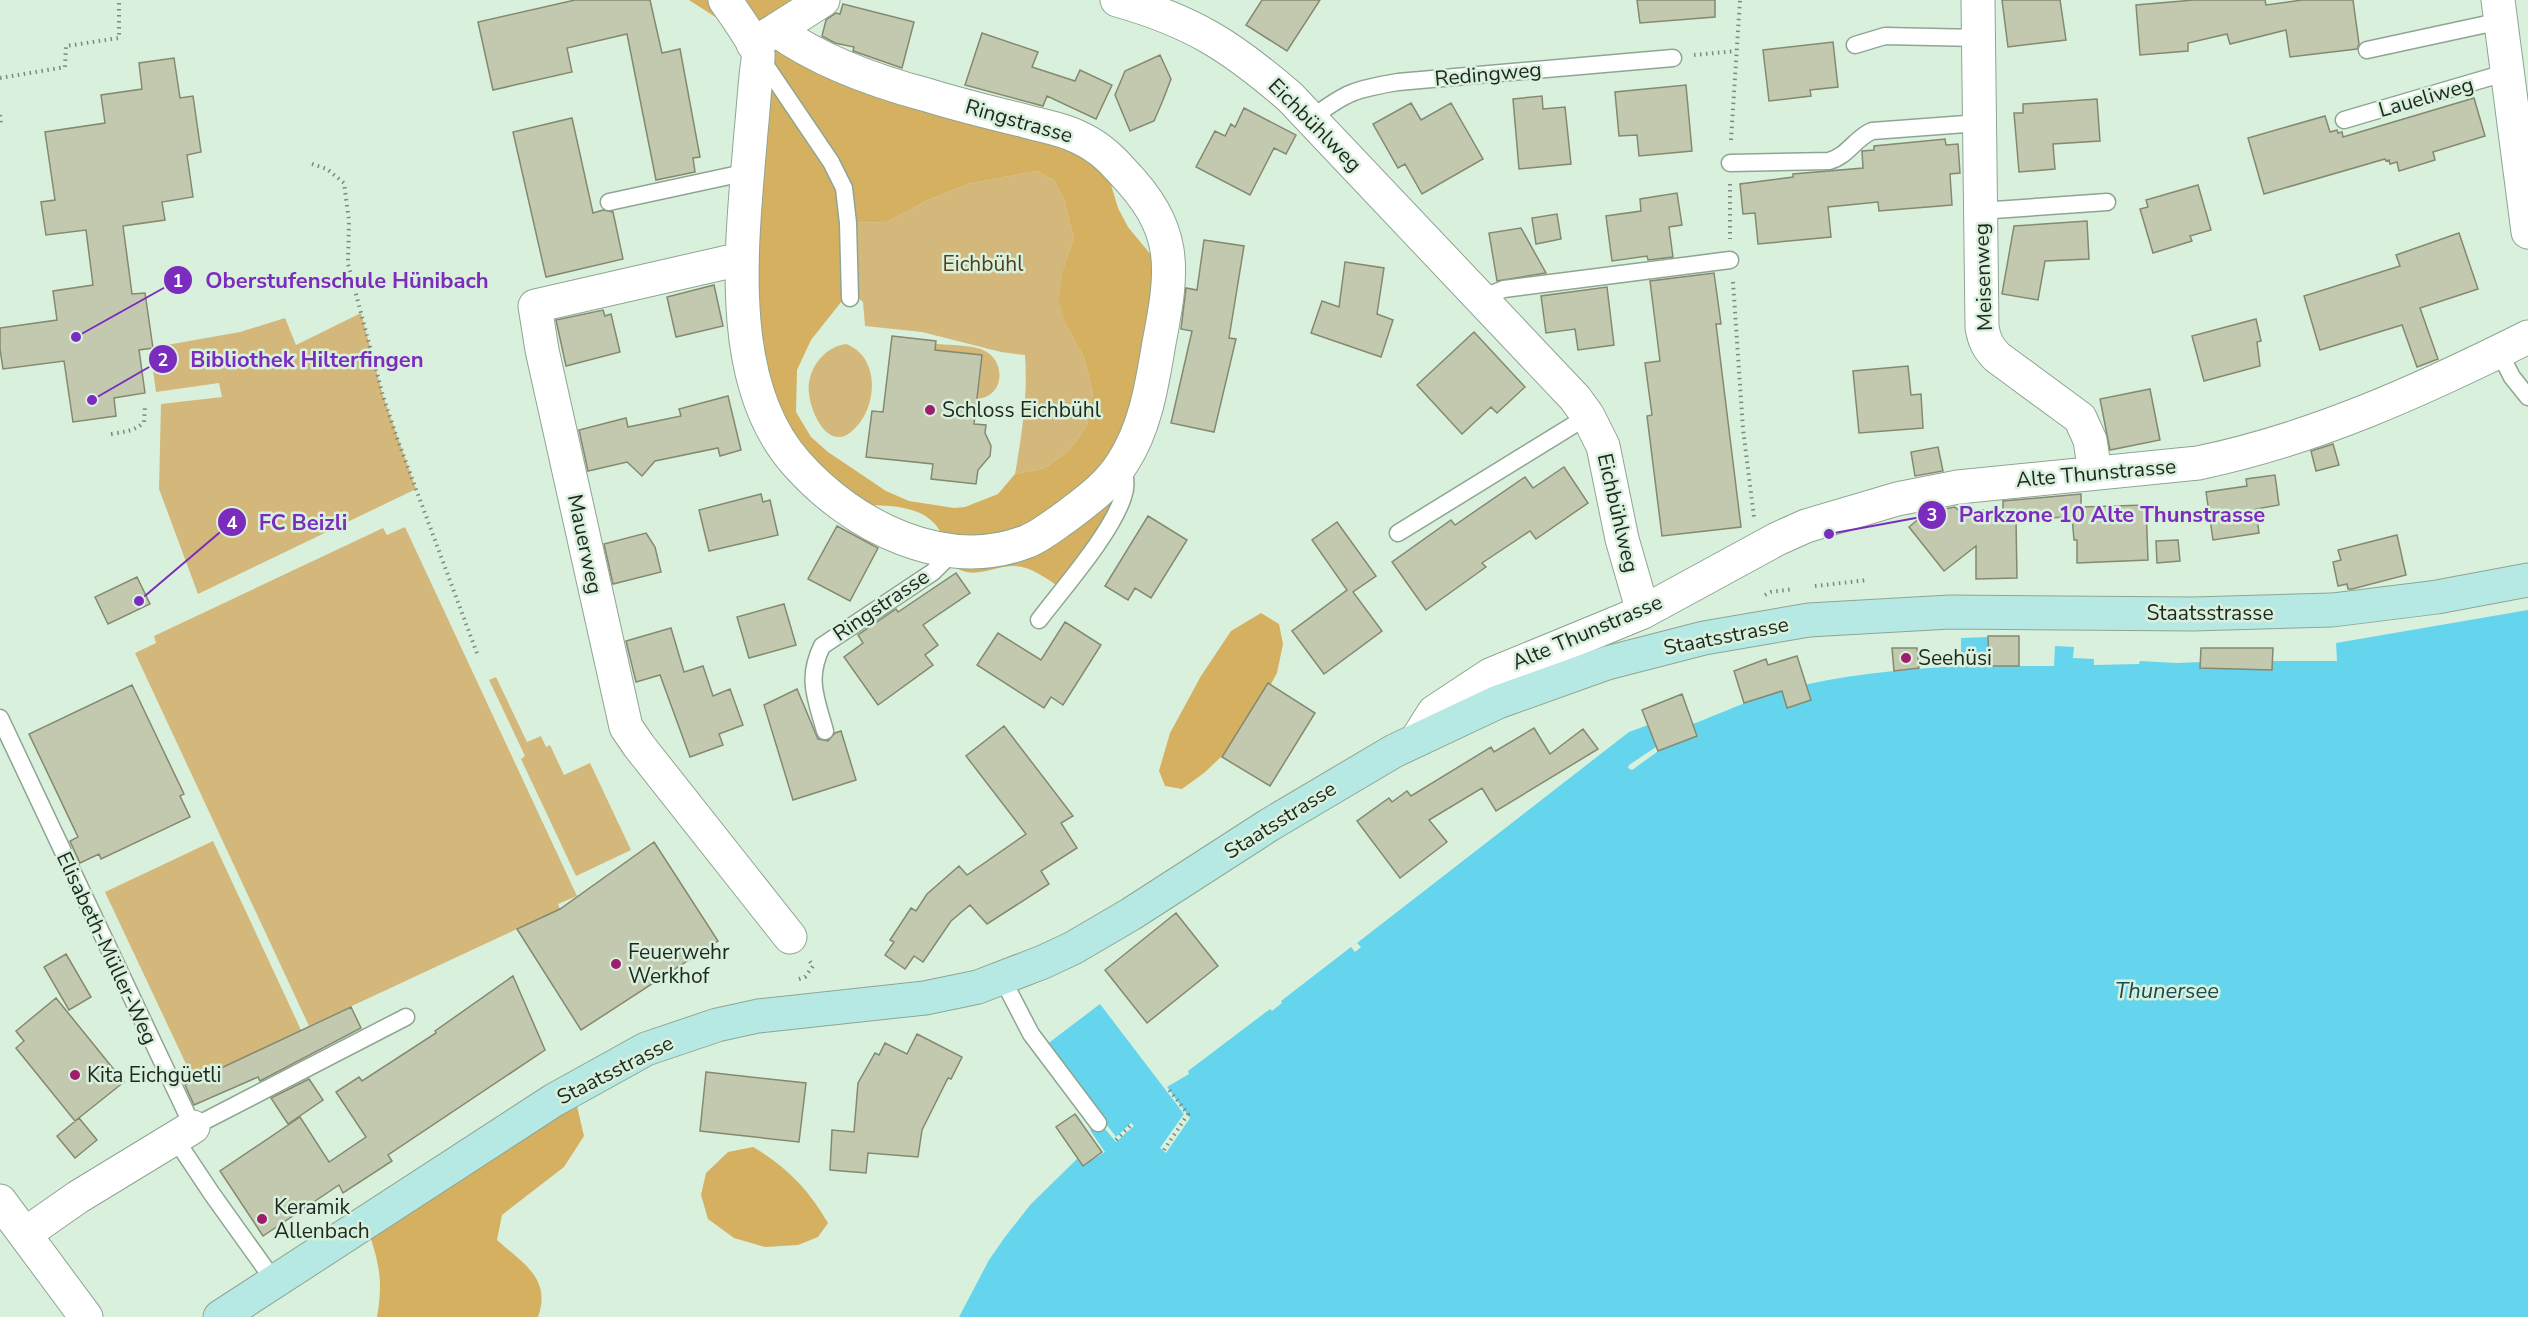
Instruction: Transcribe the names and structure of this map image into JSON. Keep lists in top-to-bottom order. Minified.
{"streets":{"main road":["Staatsstrasse"],"street":["Ringstrasse","Eichbühlweg","Meisenweg","Alte Thunstrasse","Mauerweg"],"lane":["Redingweg","Laueliweg","Elisabeth-Müller-Weg"]},"crossings":[["Redingweg","Eichbühlweg"],["Ringstrasse","Mauerweg"],["Eichbühlweg","Alte Thunstrasse"],["Meisenweg","Alte Thunstrasse"],["Alte Thunstrasse","Staatsstrasse"]],"water":["Thunersee"],"parks":["Eichbühl"],"places":["Oberstufenschule Hünibach","Bibliothek Hilterfingen","Schloss Eichbühl","Parkzone 10 Alte Thunstrasse","FC Beizli","Seehüsi","Feuerwehr Werkhof","Kita Eichgüetli","Keramik Allenbach"]}
